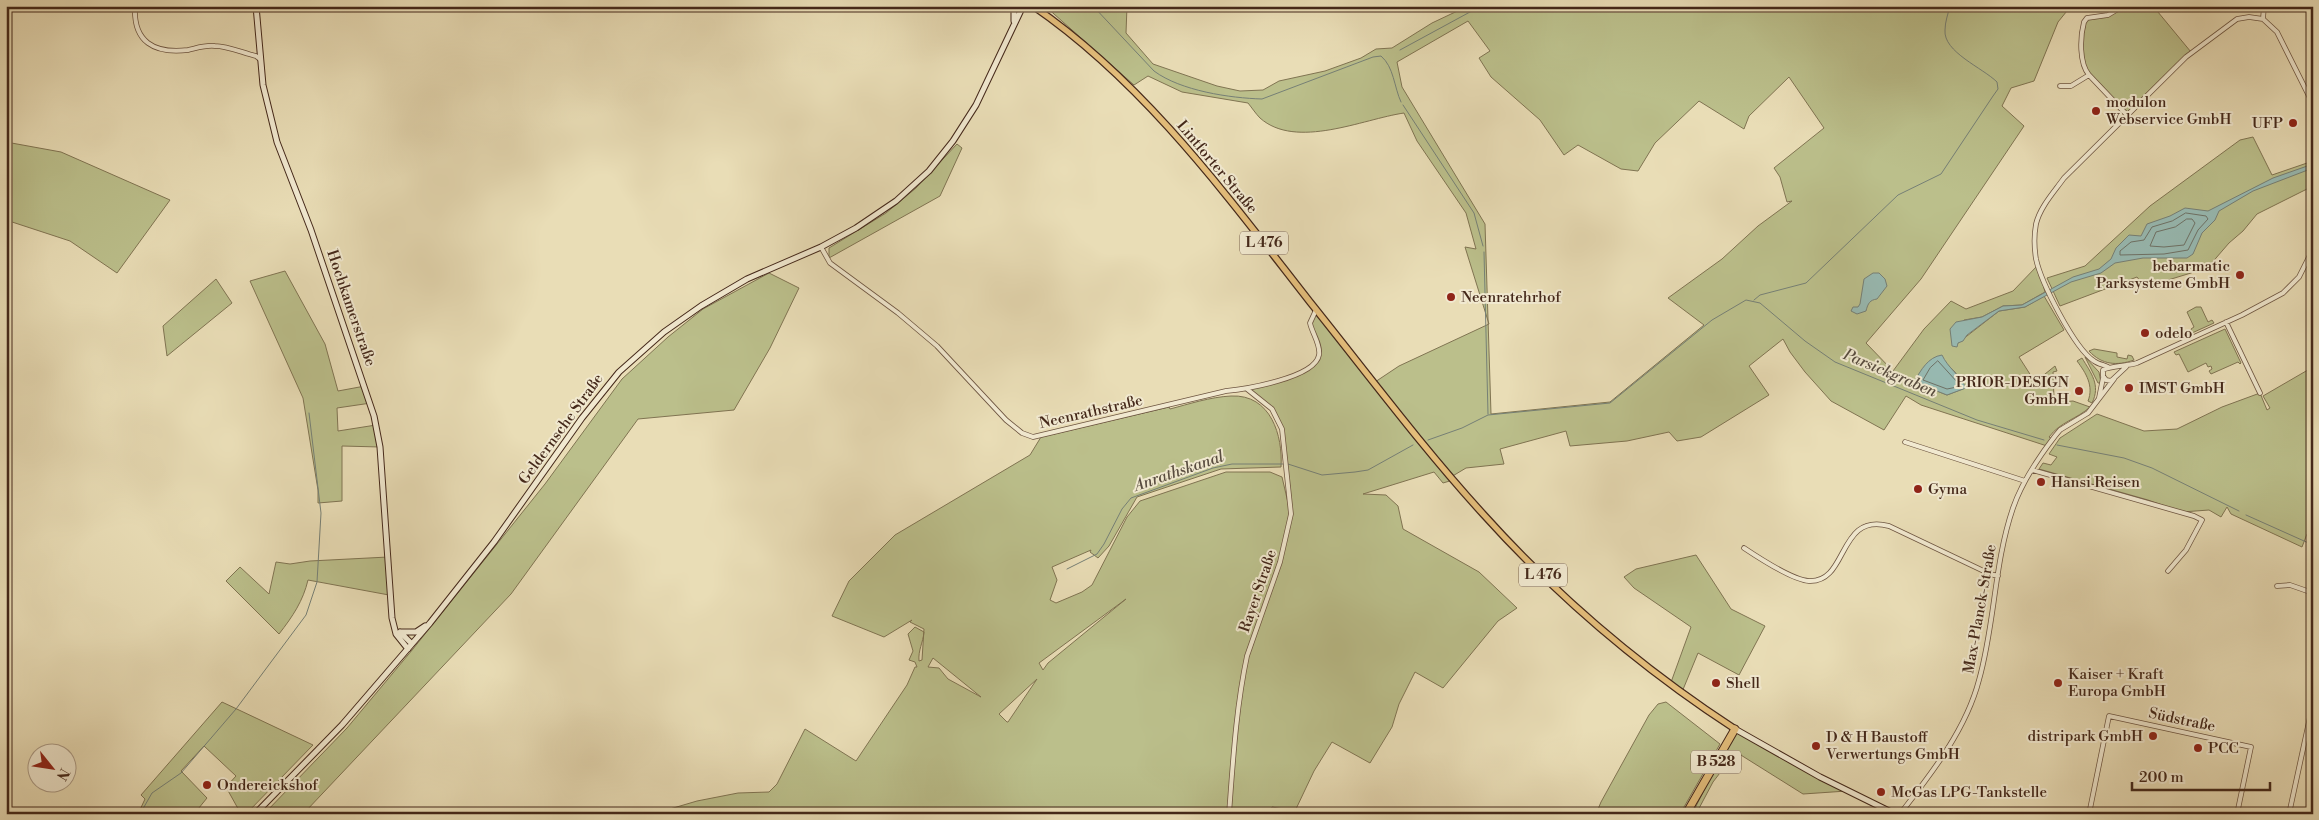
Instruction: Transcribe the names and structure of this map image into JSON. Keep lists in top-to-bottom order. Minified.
{"streets":{"highway":["B 528"],"main road":["Lintforter Straße","L 476","Hochkamerstraße","Geldernsche Straße"],"street":["Neenrathstraße","Rayer Straße","Max-Planck-Straße","Südstraße"]},"crossings":[["Lintforter Straße","L 476"],["Lintforter Straße","Neenrathstraße"],["Lintforter Straße","B 528"],["L 476","B 528"],["Hochkamerstraße","Geldernsche Straße"],["Neenrathstraße","Geldernsche Straße"],["Neenrathstraße","Rayer Straße"]],"water":["Parsickgraben","Anrathskanal"],"places":["modulon Webservice GmbH","UFP","bebarmatic Parksysteme GmbH","Neenratehrhof","odelo","IMST GmbH","PRIOR-DESIGN GmbH","Hansi Reisen","Gyma","Shell","Kaiser + Kraft Europa GmbH","distripark GmbH","D & H Baustoff Verwertungs GmbH","PCC","Ondereickshof","McGas LPG-Tankstelle"],"scale_bar":"200 m","north":"bottom right"}
